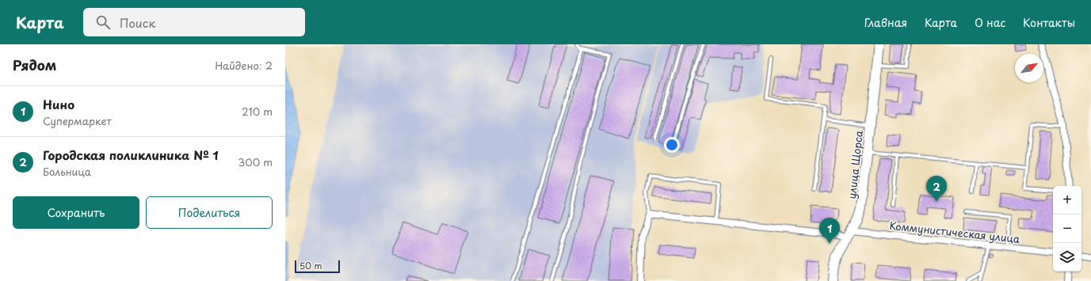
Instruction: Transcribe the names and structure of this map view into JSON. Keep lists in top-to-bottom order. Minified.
{"streets":{"main road":["улица Щорса"],"street":["Коммунистическая улица"]},"crossings":[["улица Щорса","Коммунистическая улица"]],"scale_bar":"50 m","north":"top right","page":{"header":"Карта","search":"Поиск","nav":["Главная","Карта","О нас","Контакты"],"heading":["Рядом","Найдено: 2"],"list":[{"mark":"1","name":"Нино","note":"Супермаркет","value":"210 m"},{"mark":"2","name":"Городская поликлиника № 1","note":"Больница","value":"300 m"}],"pins":["2","1"],"map_buttons":["+","−"],"buttons":["Сохранить","Поделиться"],"scale":"50 m"}}
